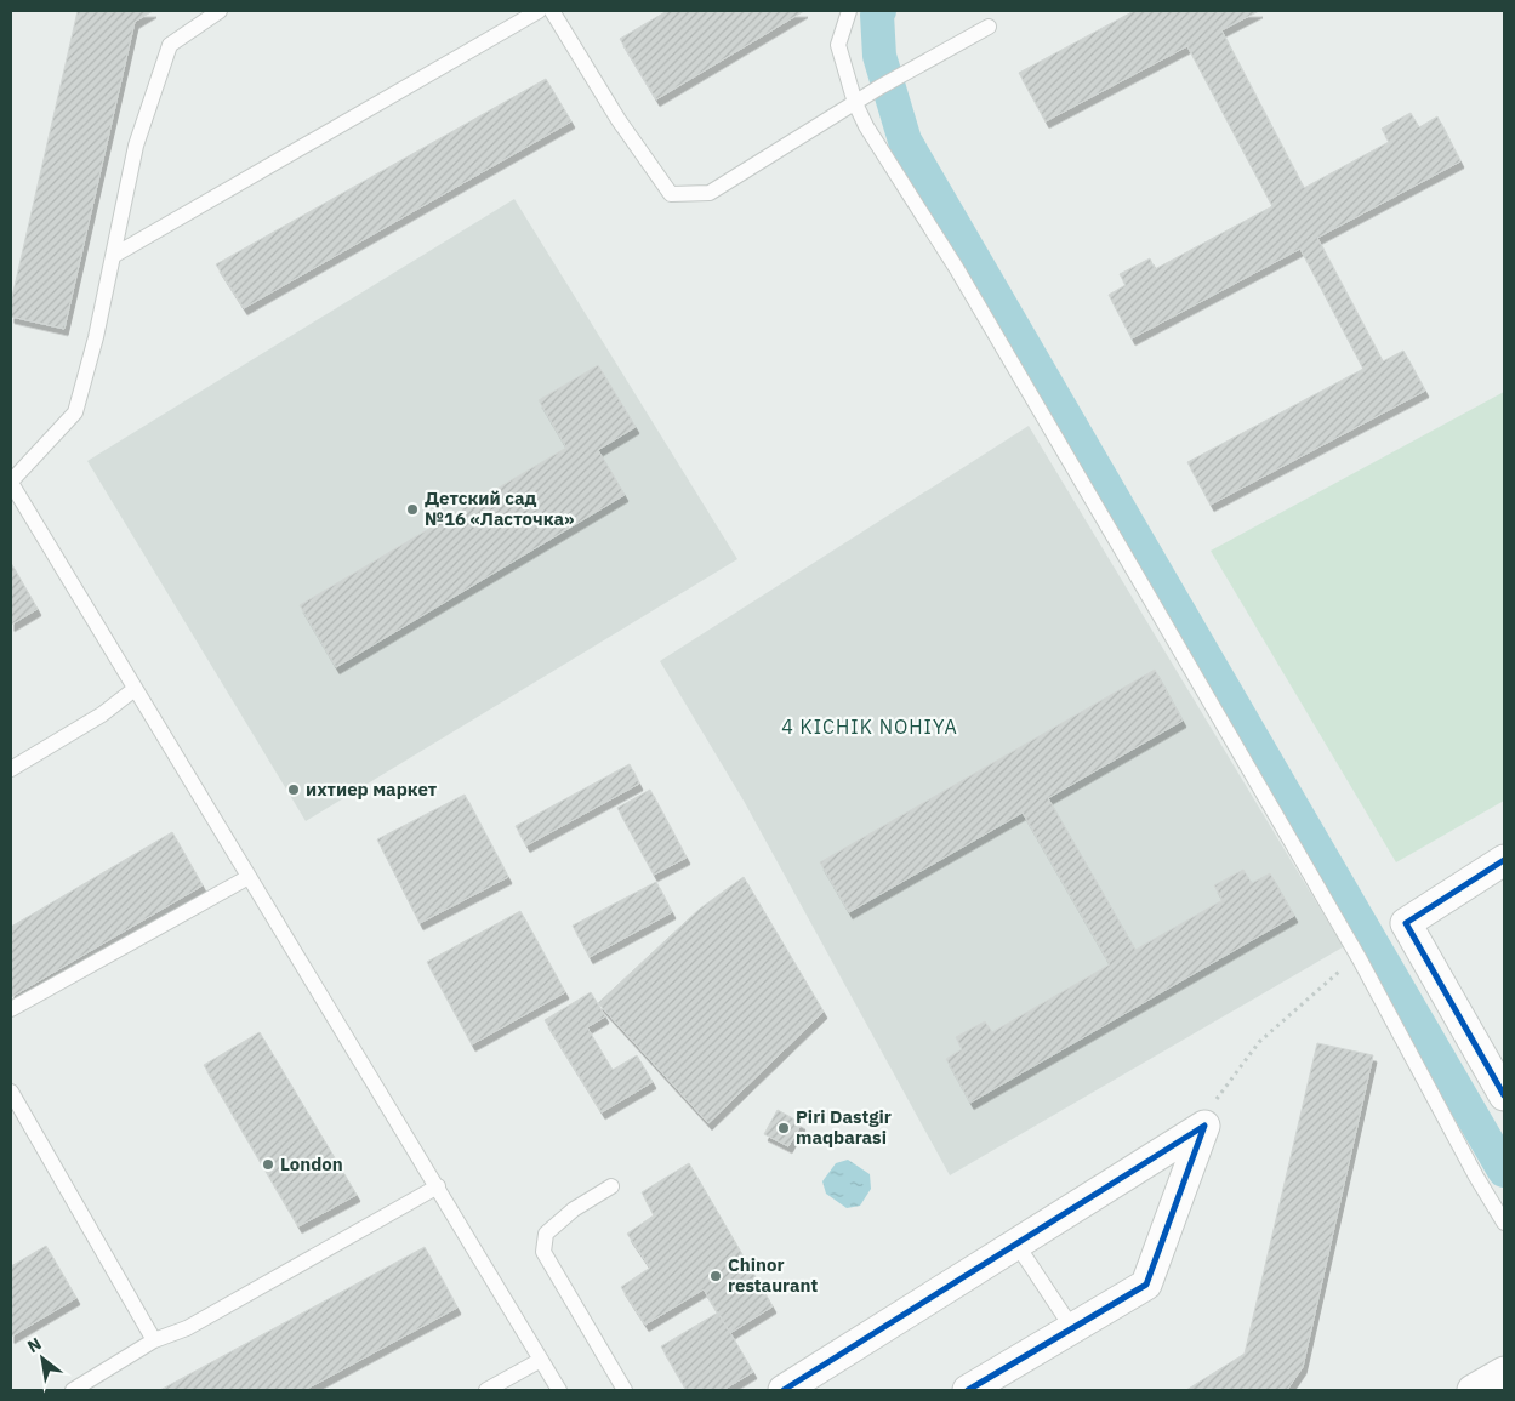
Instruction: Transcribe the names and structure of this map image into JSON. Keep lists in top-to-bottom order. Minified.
{"districts":["4 KICHIK NOHIYA"],"places":["Детский сад №16 «Ласточка»","ихтиер маркет","Piri Dastgir maqbarasi","London","Chinor restaurant"],"north":"top left"}
